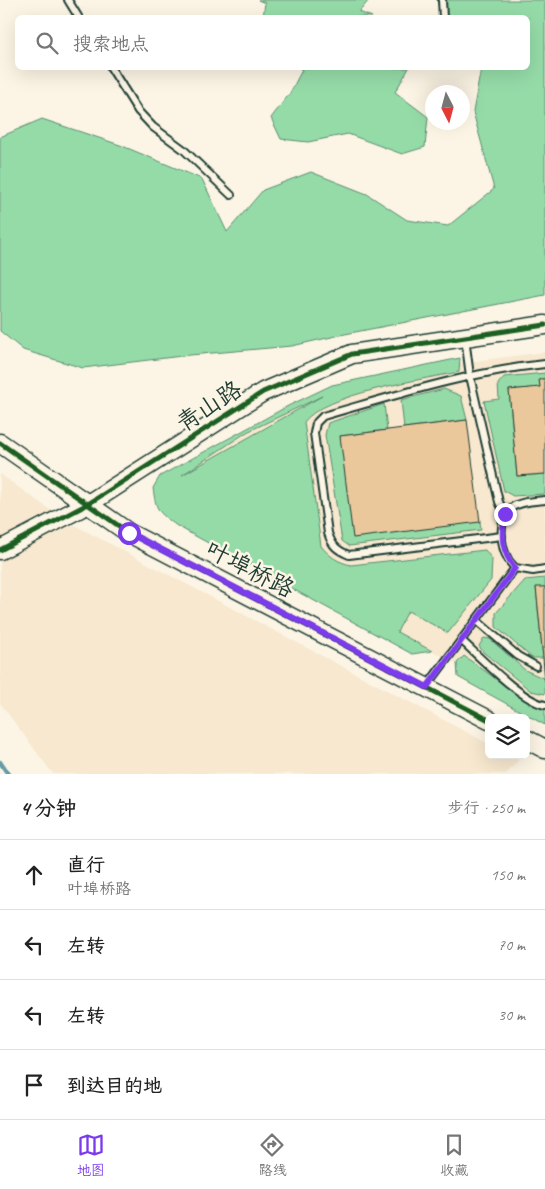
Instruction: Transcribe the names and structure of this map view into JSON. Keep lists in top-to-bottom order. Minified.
{"streets":{"street":["青山路","叶埠桥路"]},"crossings":[["青山路","叶埠桥路"]],"north":"bottom","page":{"search":"搜索地点","heading":["4 分钟","步行 · 250 m"],"list":[["直行","叶埠桥路","150 m"],["左转","70 m"],["左转","30 m"],"到达目的地"],"nav":["地图","路线","收藏"]}}
